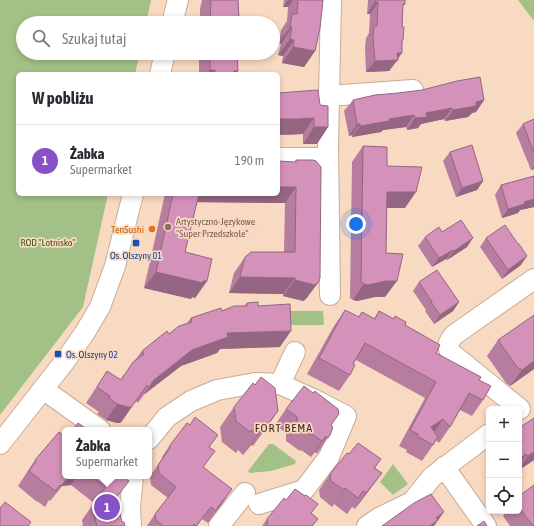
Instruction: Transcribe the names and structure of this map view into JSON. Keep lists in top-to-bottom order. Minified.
{"districts":["FORT BEMA"],"parks":["ROD \"Lotnisko\""],"places":{"other":["Artystyczno-Językowe \"Super Przedszkole\"","TenSushi"],"transit":["Os. Olszyny 01","Os. Olszyny 02"]},"page":{"search":"Szukaj tutaj","heading":"W pobliżu","list":[{"mark":"1","name":"Żabka","note":"Supermarket","value":"190 m"}],"map_buttons":["+","−"],"popup":["Żabka","Supermarket"],"pins":"1"}}
